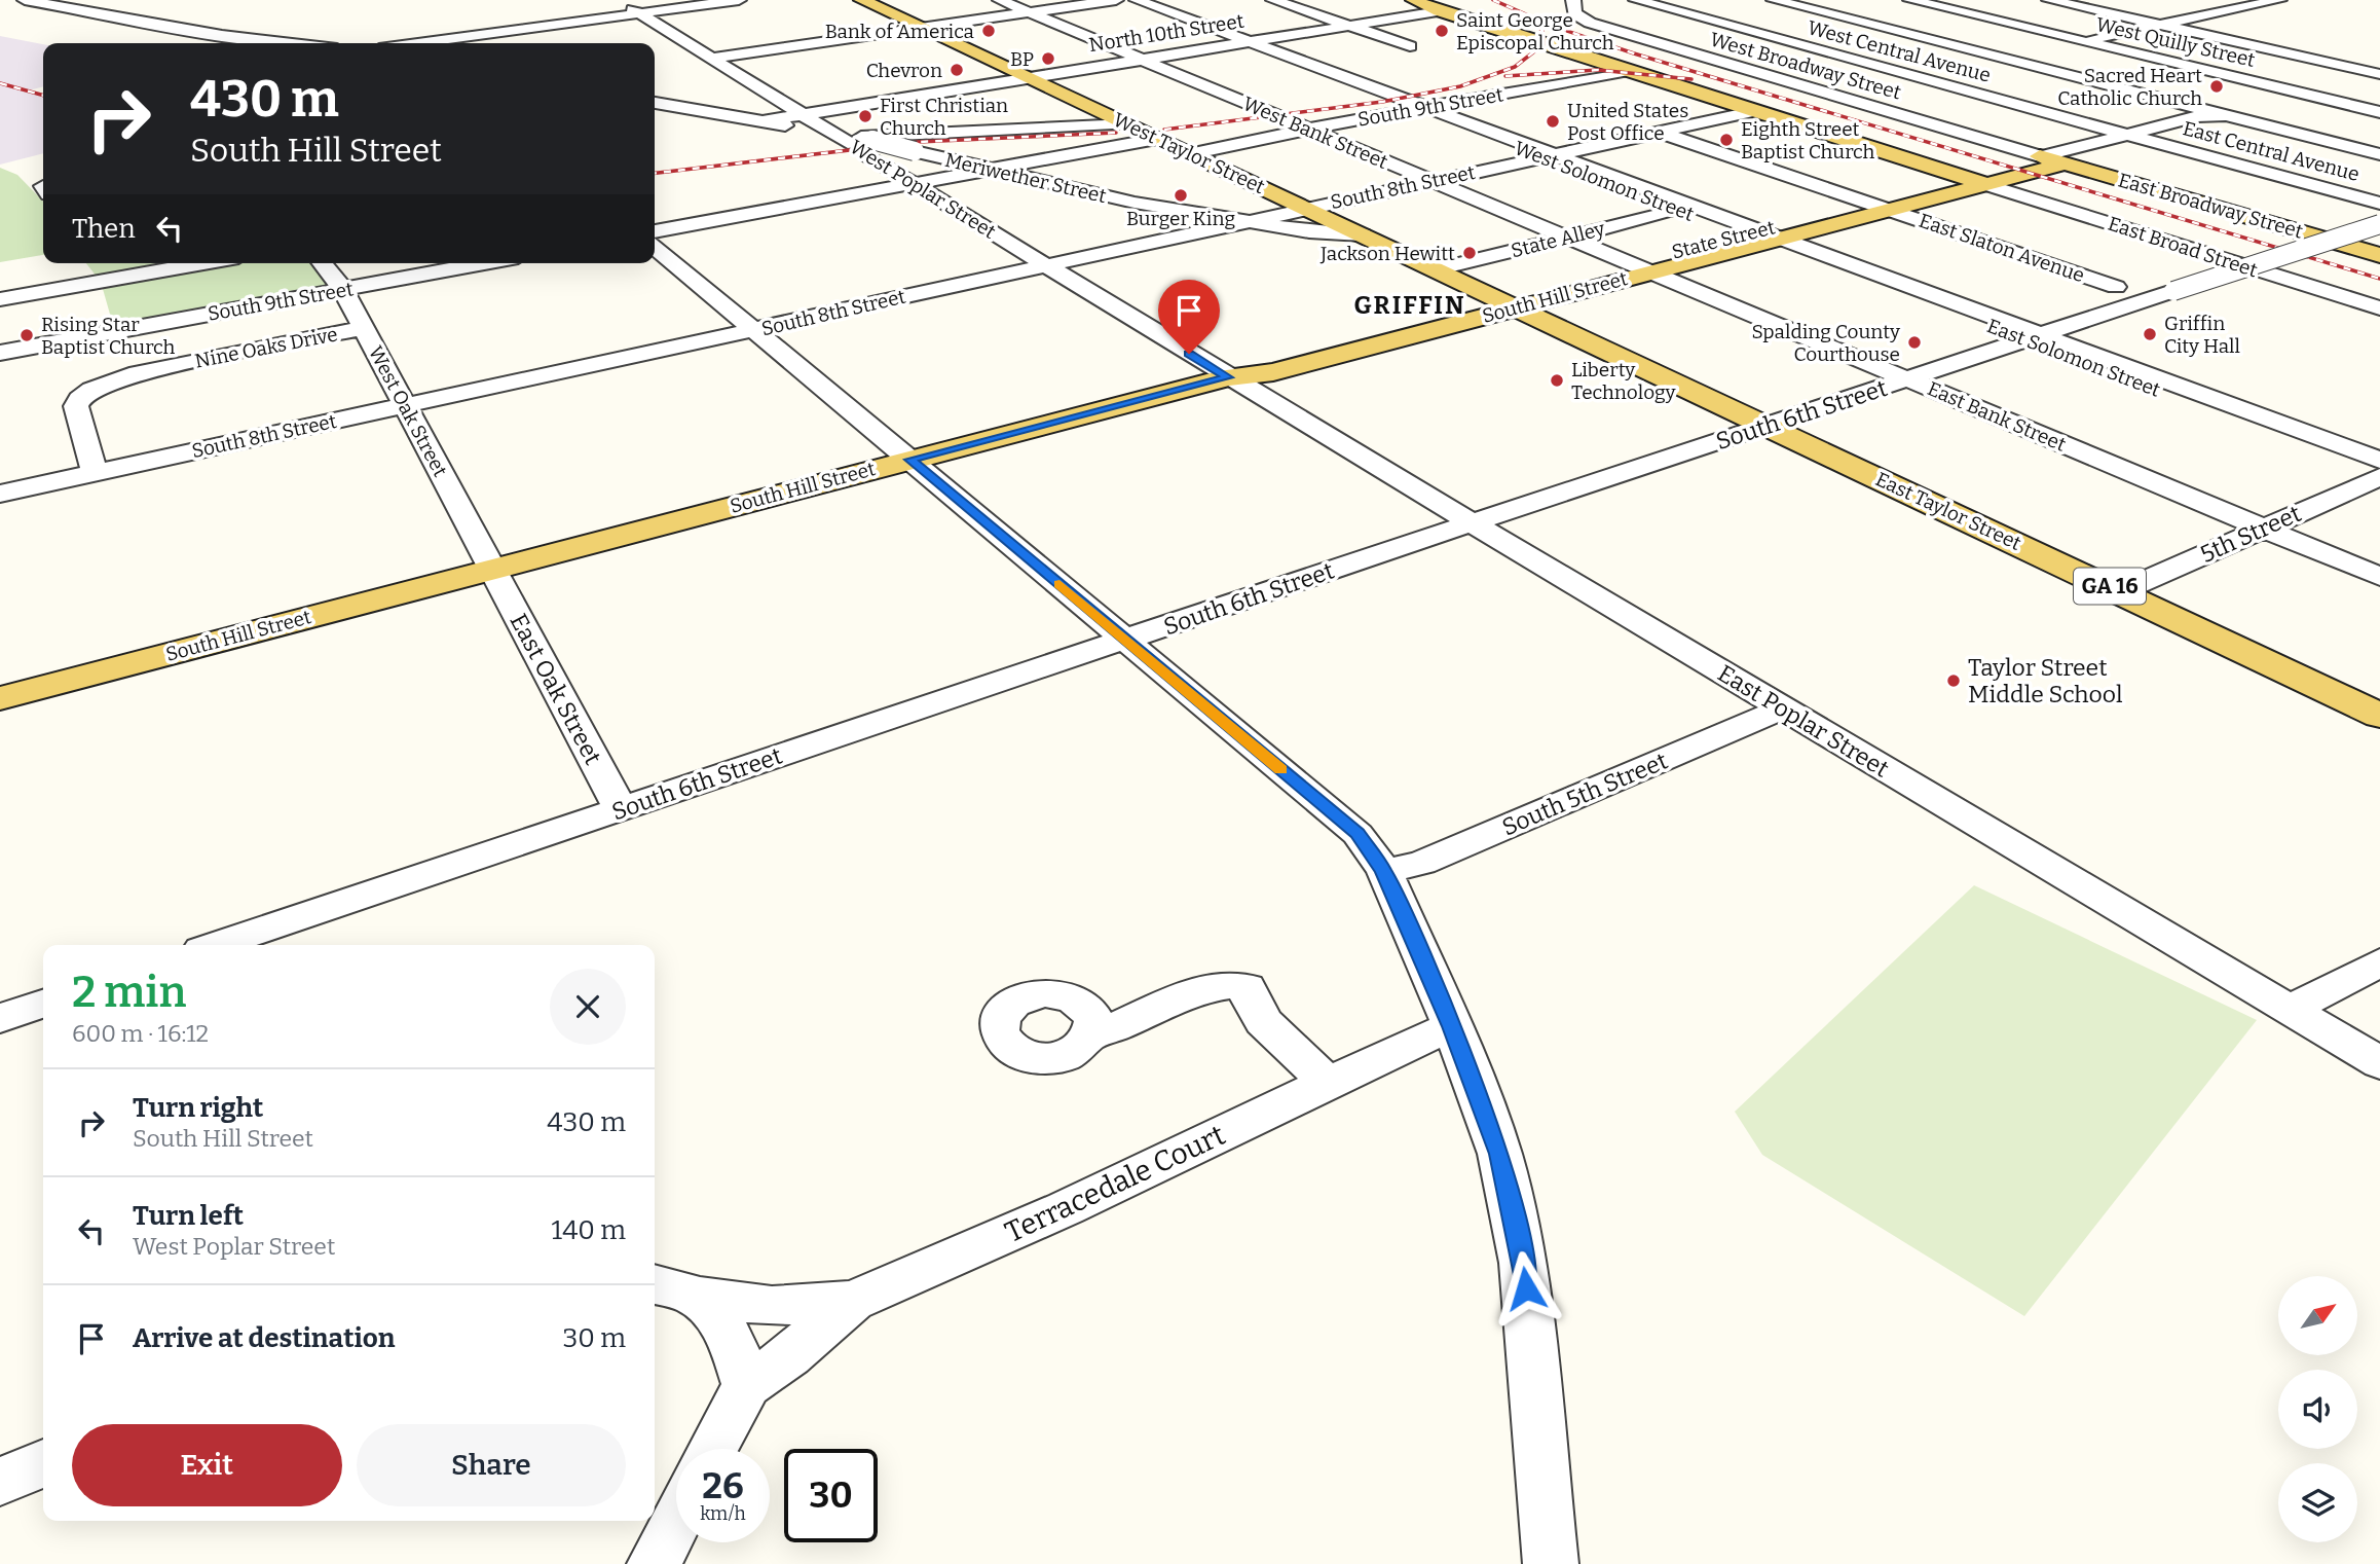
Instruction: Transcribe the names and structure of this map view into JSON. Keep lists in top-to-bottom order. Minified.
{"streets":{"main road":["West Taylor Street","East Broadway Street","State Street","South Hill Street","East Taylor Street","GA 16"],"street":["North 10th Street","West Quilly Street","West Central Avenue","West Broadway Street","South 9th Street","West Bank Street","East Central Avenue","Meriwether Street","West Solomon Street","South 8th Street","West Poplar Street","State Alley","East Broad Street","East Slaton Avenue","Nine Oaks Drive","East Solomon Street","West Oak Street","South 6th Street","East Bank Street","5th Street","East Oak Street","East Poplar Street","South 5th Street","Terracedale Court"]},"crossings":[["North 10th Street","West Bank Street"],["North 10th Street","West Taylor Street"],["North 10th Street","West Solomon Street"],["North 10th Street","West Poplar Street"],["West Central Avenue","East Central Avenue"],["West Central Avenue","State Street"],["West Broadway Street","East Broadway Street"],["West Broadway Street","State Street"],["South 9th Street","West Bank Street"],["South 9th Street","West Taylor Street"],["South 9th Street","West Solomon Street"],["South 9th Street","West Oak Street"],["West Bank Street","South 8th Street"],["West Bank Street","State Alley"],["West Bank Street","State Street"],["West Bank Street","East Bank Street"],["West Taylor Street","Meriwether Street"],["West Taylor Street","South 8th Street"],["West Taylor Street","State Alley"],["West Taylor Street","State Street"],["West Taylor Street","East Taylor Street"],["Meriwether Street","South 8th Street"],["Meriwether Street","West Poplar Street"],["West Solomon Street","South 8th Street"],["West Solomon Street","State Alley"],["West Solomon Street","State Street"],["West Solomon Street","East Solomon Street"],["South 8th Street","West Poplar Street"],["South 8th Street","East Slaton Avenue"],["South 8th Street","Nine Oaks Drive"],["South 8th Street","West Oak Street"],["West Poplar Street","State Street"],["West Poplar Street","South Hill Street"],["West Poplar Street","East Poplar Street"],["East Broadway Street","State Street"],["State Street","East Slaton Avenue"],["State Street","South Hill Street"],["State Street","East Solomon Street"],["State Street","East Bank Street"],["State Street","East Taylor Street"],["State Street","East Poplar Street"],["South Hill Street","West Oak Street"],["South Hill Street","East Oak Street"],["South Hill Street","East Poplar Street"],["Nine Oaks Drive","West Oak Street"],["East Solomon Street","South 6th Street"],["East Solomon Street","5th Street"],["West Oak Street","East Oak Street"],["South 6th Street","East Bank Street"],["South 6th Street","East Taylor Street"],["South 6th Street","East Oak Street"],["South 6th Street","East Poplar Street"],["East Bank Street","5th Street"],["East Taylor Street","5th Street"],["East Poplar Street","South 5th Street"]],"districts":["GRIFFIN"],"places":["Bank of America","Saint George Episcopal Church","BP","Chevron","Sacred Heart Catholic Church","First Christian Church","United States Post Office","Eighth Street Baptist Church","Burger King","Jackson Hewitt","Griffin City Hall","Rising Star Baptist Church","Spalding County Courthouse","Liberty Technology","Taylor Street Middle School"],"north":"top right","page":{"turn":["430 m","South Hill Street"],"then":"Then","heading":["2 min","600 m · 16:12"],"list":[{"name":"Turn right","note":"South Hill Street","value":"430 m"},{"name":"Turn left","note":"West Poplar Street","value":"140 m"},{"name":"Arrive at destination","value":"30 m"}],"buttons":["Exit","Share"],"speed":"26 km/h","limit":"30"}}
